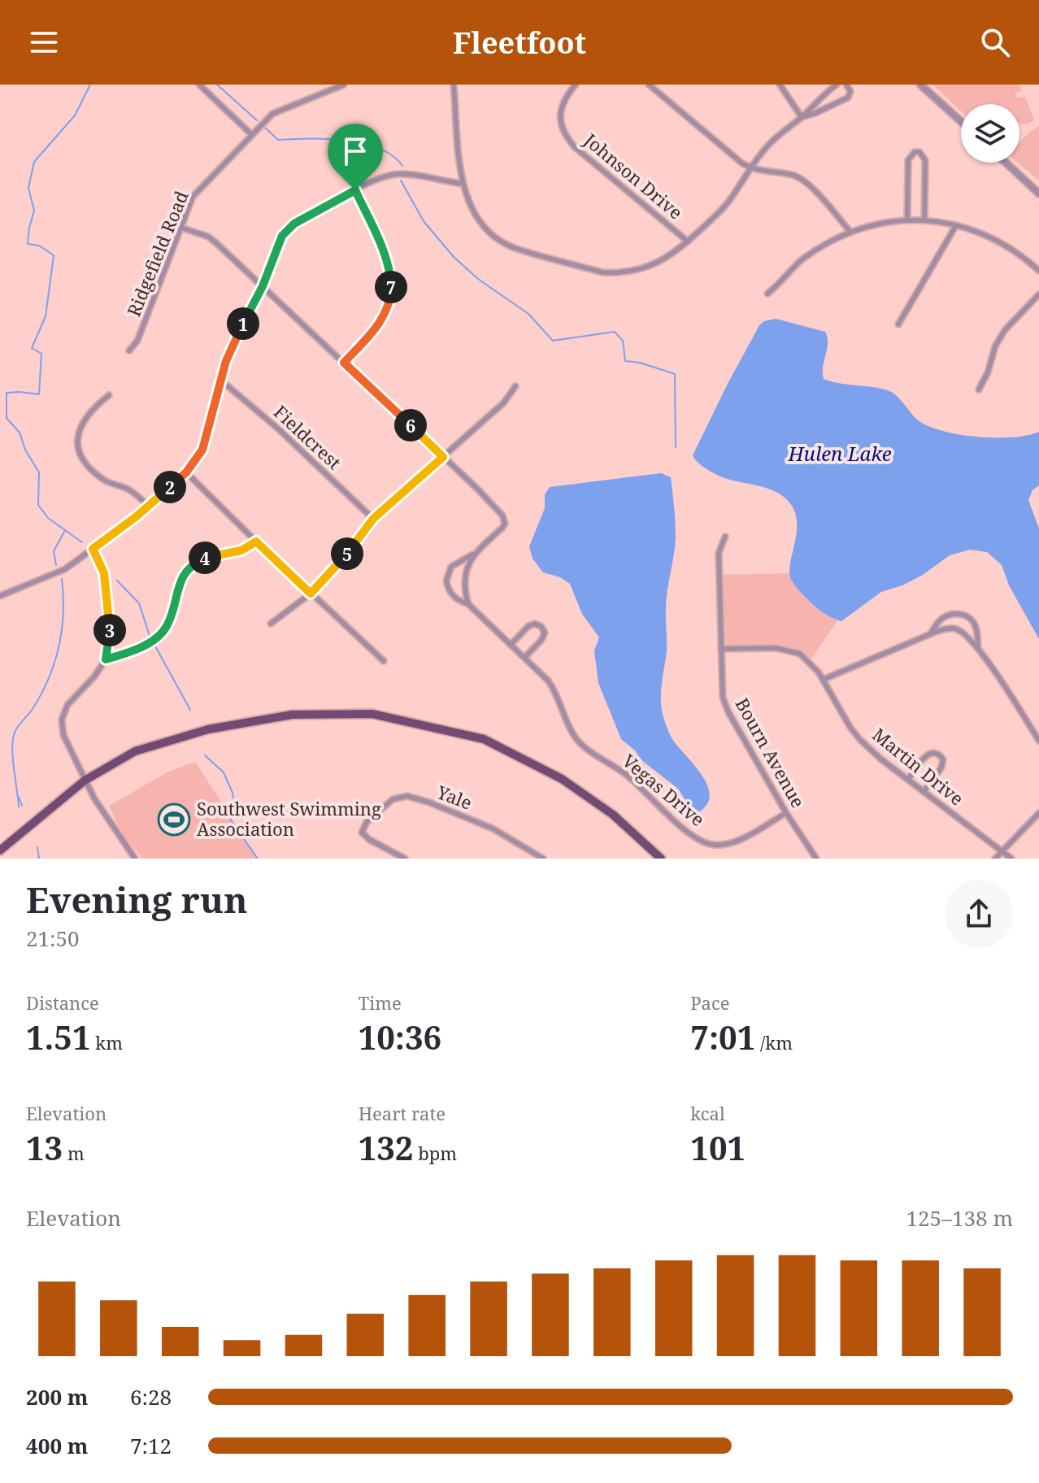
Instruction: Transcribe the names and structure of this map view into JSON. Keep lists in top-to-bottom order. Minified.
{"streets":{"street":["Johnson Drive","Ridgefield Road","Fieldcrest","Bourn Avenue","Martin Drive","Vegas Drive","Yale"]},"crossings":[["Bourn Avenue","Martin Drive"],["Bourn Avenue","Vegas Drive"]],"water":["Hulen Lake"],"places":{"sports":["Southwest Swimming Association"]},"page":{"header":"Fleetfoot","pins":["7","1","6","2","5","4","3"],"heading":["Evening run","21:50"],"stats":[["Distance","1.51 km"],["Time","10:36"],["Pace","7:01 /km"],["Elevation","13 m"],["Heart rate","132 bpm"],["kcal","101"]],"chart":["Elevation","125–138 m"],"list":[{"name":"200 m","note":"6:28"},{"name":"400 m","note":"7:12"}]}}
